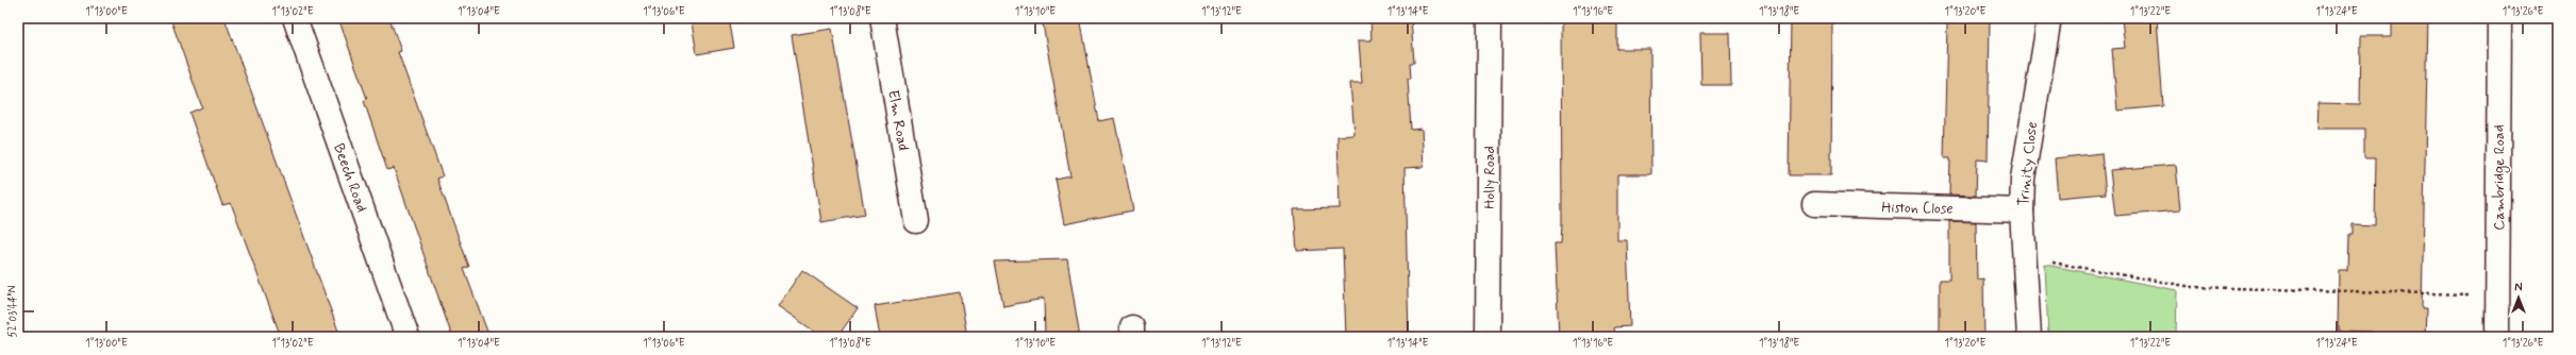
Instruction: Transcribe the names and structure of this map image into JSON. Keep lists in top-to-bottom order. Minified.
{"streets":{"street":["Elm Road","Trinity Close","Beech Road","Holly Road","Cambridge Road","Histon Close"]},"crossings":[["Trinity Close","Histon Close"]],"north":"top","coordinates":["1°13'00\"E","1°13'02\"E","1°13'04\"E","1°13'06\"E","1°13'08\"E","1°13'10\"E","1°13'12\"E","1°13'14\"E","1°13'16\"E","1°13'18\"E","1°13'20\"E","1°13'22\"E","1°13'24\"E","1°13'26\"E","52°03'44\"N"]}
